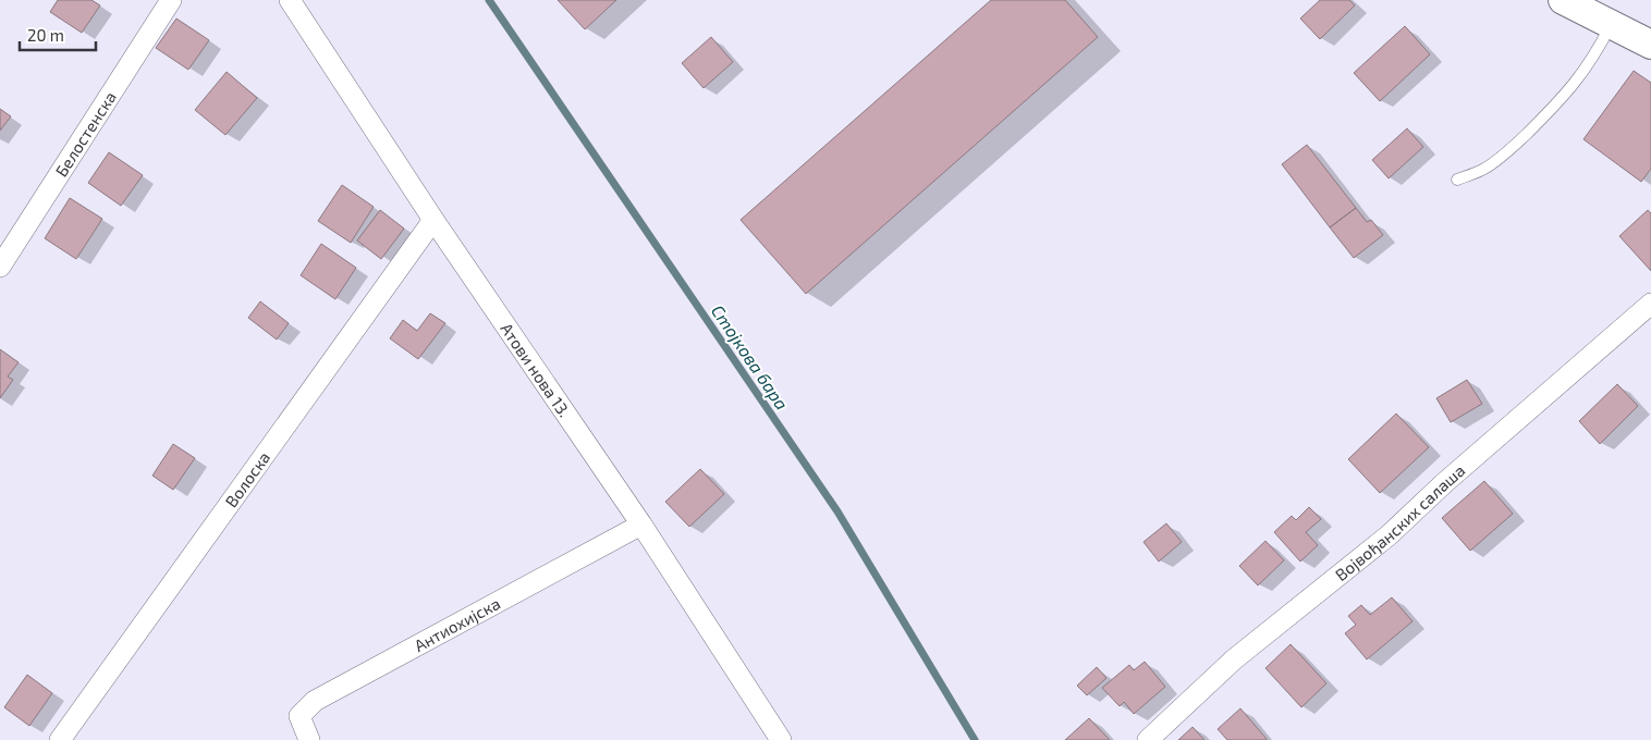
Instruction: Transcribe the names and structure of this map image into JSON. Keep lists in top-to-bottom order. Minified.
{"streets":{"street":["Белостенска","Атови нова 13.","Волоска","Војвођанских салаша","Антиохијска"]},"crossings":[["Атови нова 13.","Волоска"],["Атови нова 13.","Антиохијска"]],"water":["Стојкова бара"],"scale_bar":"20 m"}
